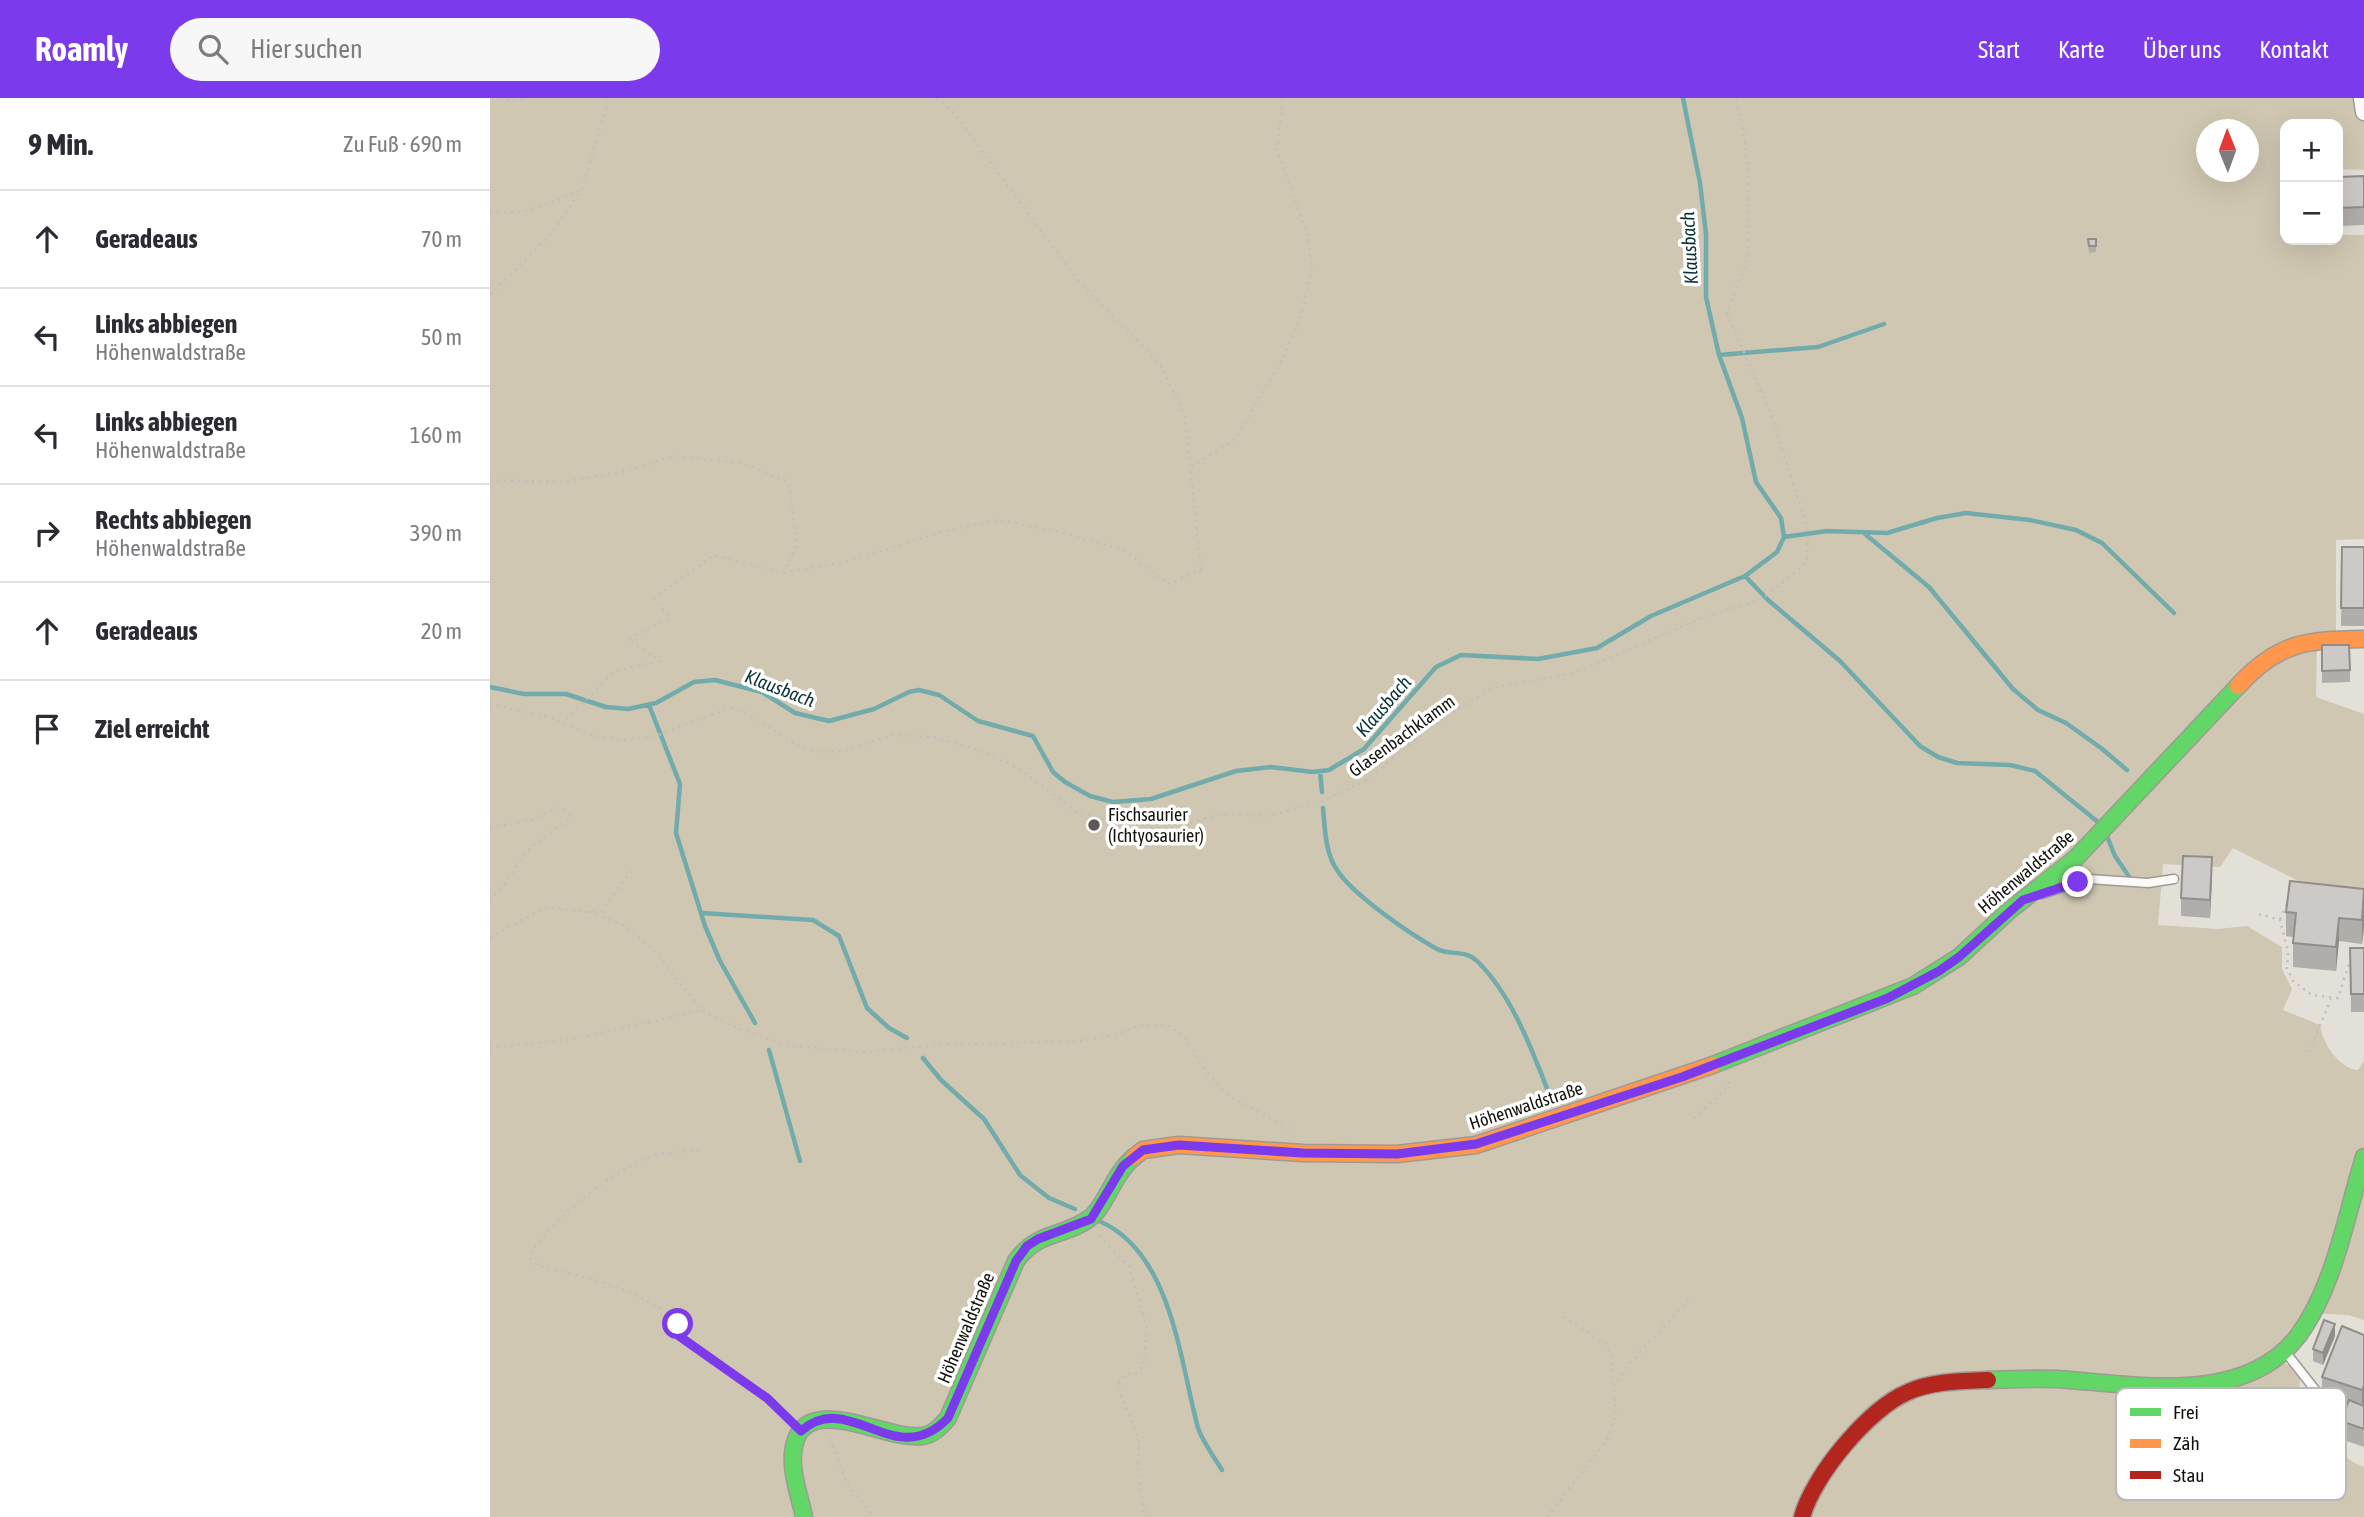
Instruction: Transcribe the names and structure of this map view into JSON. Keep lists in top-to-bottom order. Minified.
{"streets":{"street":["Höhenwaldstraße"],"path":["Glasenbachklamm"]},"water":["Klausbach"],"places":["Fischsaurier (Ichtyosaurier)"],"legend":["Frei","Zäh","Stau"],"north":"top","page":{"header":"Roamly","search":"Hier suchen","nav":["Start","Karte","Über uns","Kontakt"],"heading":["9 Min.","Zu Fuß · 690 m"],"map_buttons":["+","−"],"list":[["Geradeaus","70 m"],["Links abbiegen","Höhenwaldstraße","50 m"],["Links abbiegen","Höhenwaldstraße","160 m"],["Rechts abbiegen","Höhenwaldstraße","390 m"],["Geradeaus","20 m"],"Ziel erreicht"]}}
